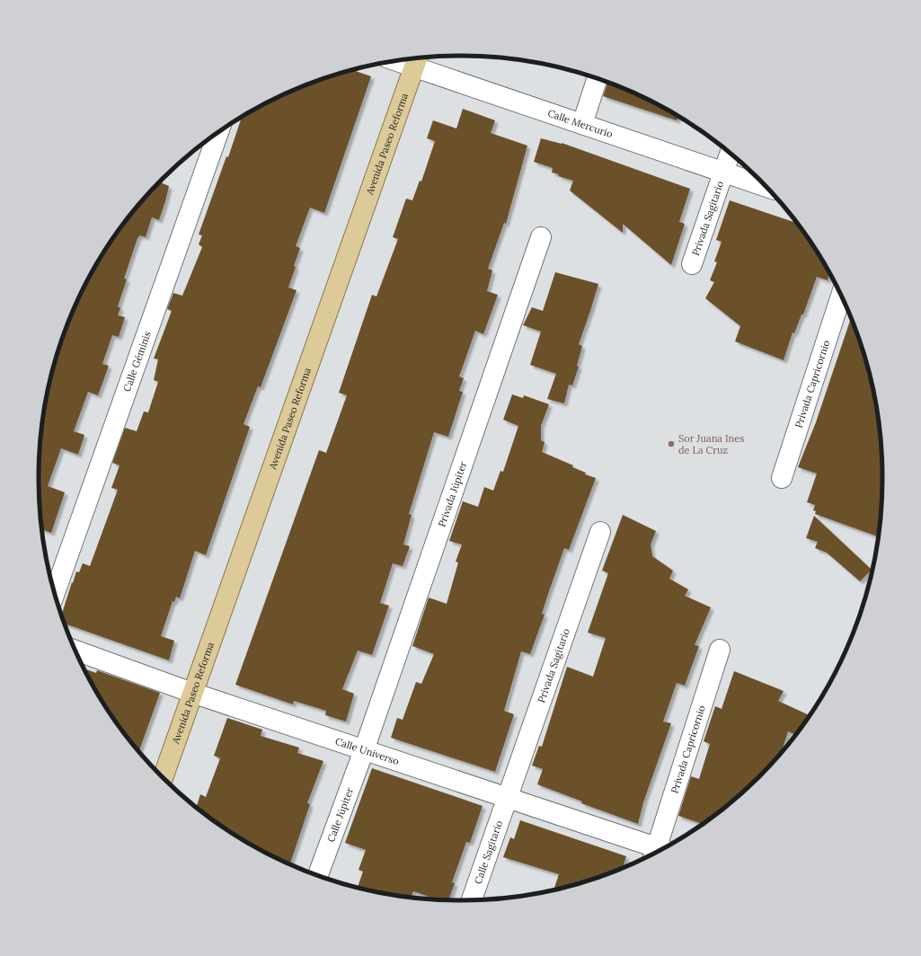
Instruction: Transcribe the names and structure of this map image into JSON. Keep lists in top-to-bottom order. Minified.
{"streets":{"main road":["Avenida Paseo Reforma"],"street":["Calle Mercurio","Privada Sagitario","Calle Géminis","Privada Capricornio","Privada Júpiter","Calle Universo","Calle Júpiter","Calle Sagitario"]},"crossings":[["Calle Mercurio","Avenida Paseo Reforma"],["Calle Mercurio","Privada Sagitario"],["Avenida Paseo Reforma","Calle Universo"],["Privada Sagitario","Calle Universo"],["Privada Sagitario","Calle Sagitario"],["Privada Júpiter","Calle Universo"],["Privada Júpiter","Calle Júpiter"],["Calle Universo","Calle Júpiter"],["Calle Universo","Calle Sagitario"]],"places":["Sor Juana Ines de La Cruz"]}
